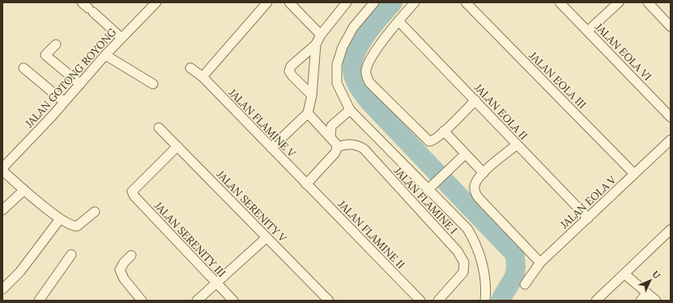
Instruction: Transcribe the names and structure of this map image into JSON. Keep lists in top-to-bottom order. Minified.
{"streets":{"street":["JALAN EOLA VI","JALAN GOTONG ROYONG","JALAN EOLA III","JALAN EOLA II","JALAN FLAMINE V","JALAN FLAMINE I","JALAN EOLA V","JALAN SERENITY V","JALAN FLAMINE II","JALAN SERENITY III"]},"crossings":[["JALAN EOLA III","JALAN EOLA V"],["JALAN EOLA II","JALAN EOLA V"],["JALAN FLAMINE V","JALAN FLAMINE II"],["JALAN SERENITY V","JALAN SERENITY III"]],"north":"top right"}
